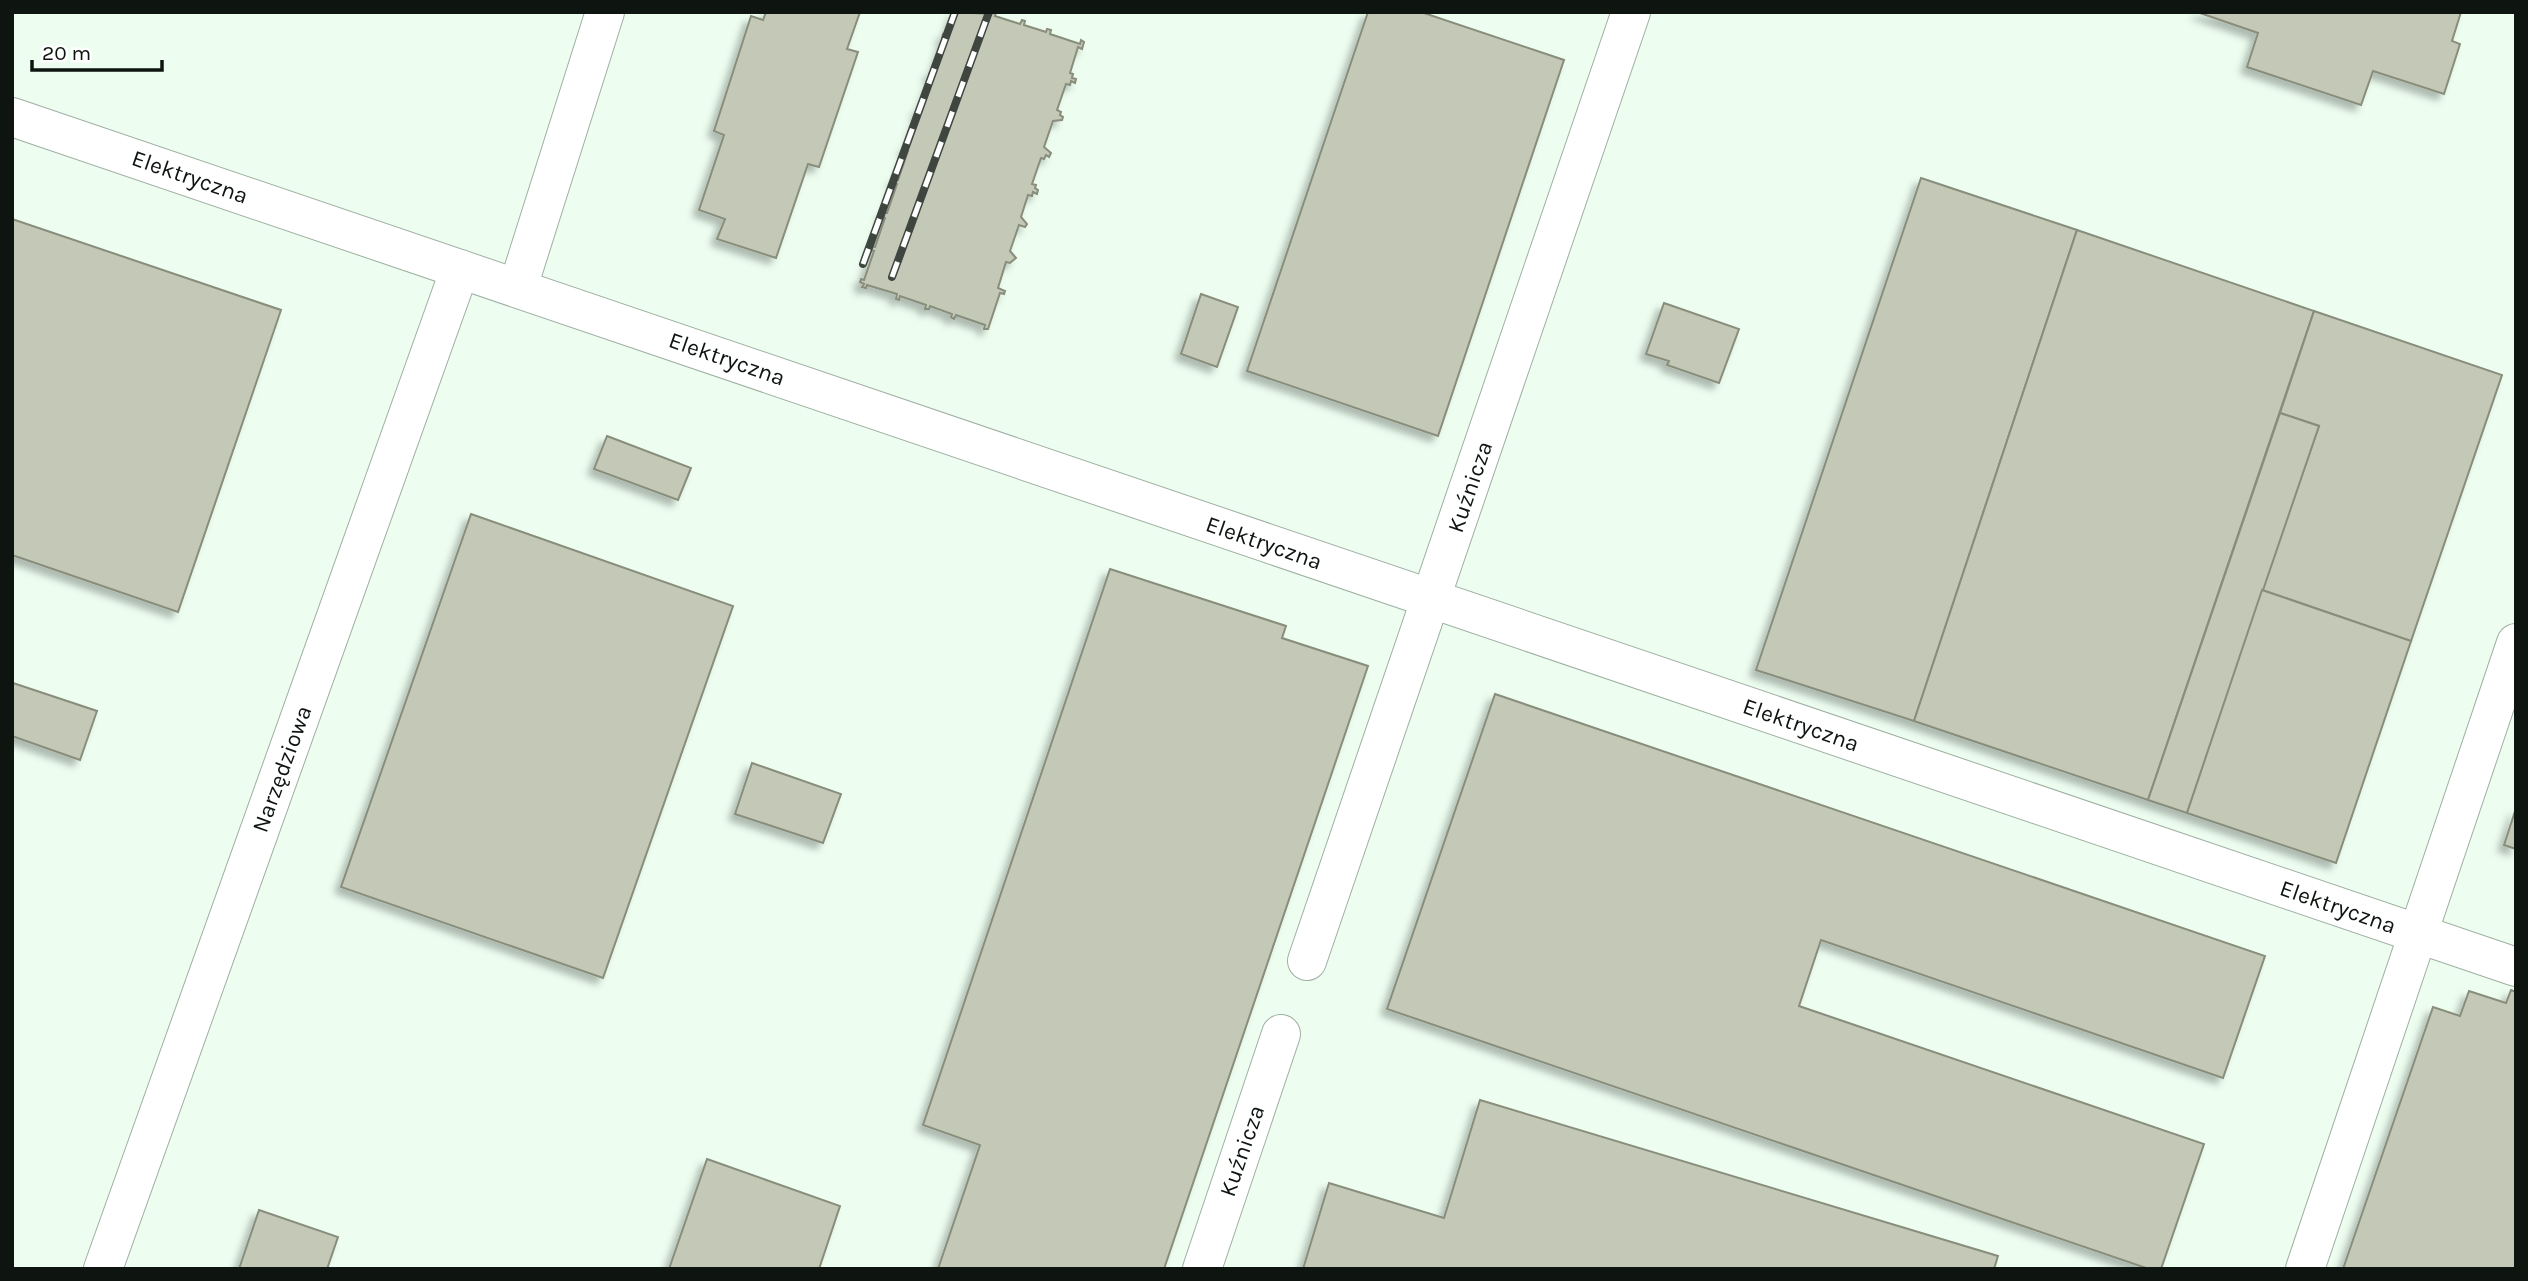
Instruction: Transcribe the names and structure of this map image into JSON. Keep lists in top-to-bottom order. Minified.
{"streets":{"street":["Elektryczna","Kuźnicza","Narzędziowa"]},"crossings":[["Elektryczna","Kuźnicza"],["Elektryczna","Narzędziowa"]],"scale_bar":"20 m"}
